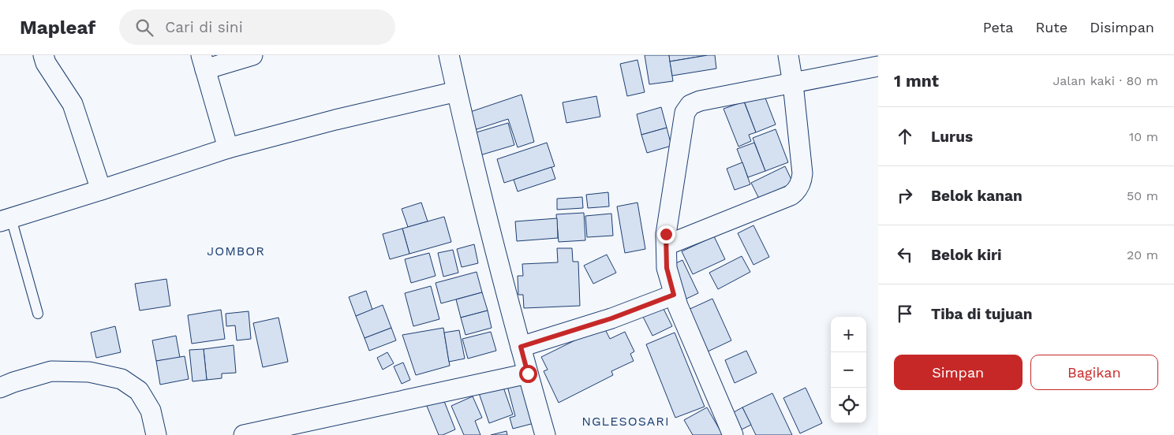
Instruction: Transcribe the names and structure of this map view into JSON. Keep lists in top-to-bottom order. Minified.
{"districts":["JOMBOR","NGLESOSARI"],"page":{"header":"Mapleaf","search":"Cari di sini","nav":["Peta","Rute","Disimpan"],"heading":["1 mnt","Jalan kaki · 80 m"],"list":[["Lurus","10 m"],["Belok kanan","50 m"],["Belok kiri","20 m"],"Tiba di tujuan"],"map_buttons":["+","−"],"buttons":["Simpan","Bagikan"]}}
